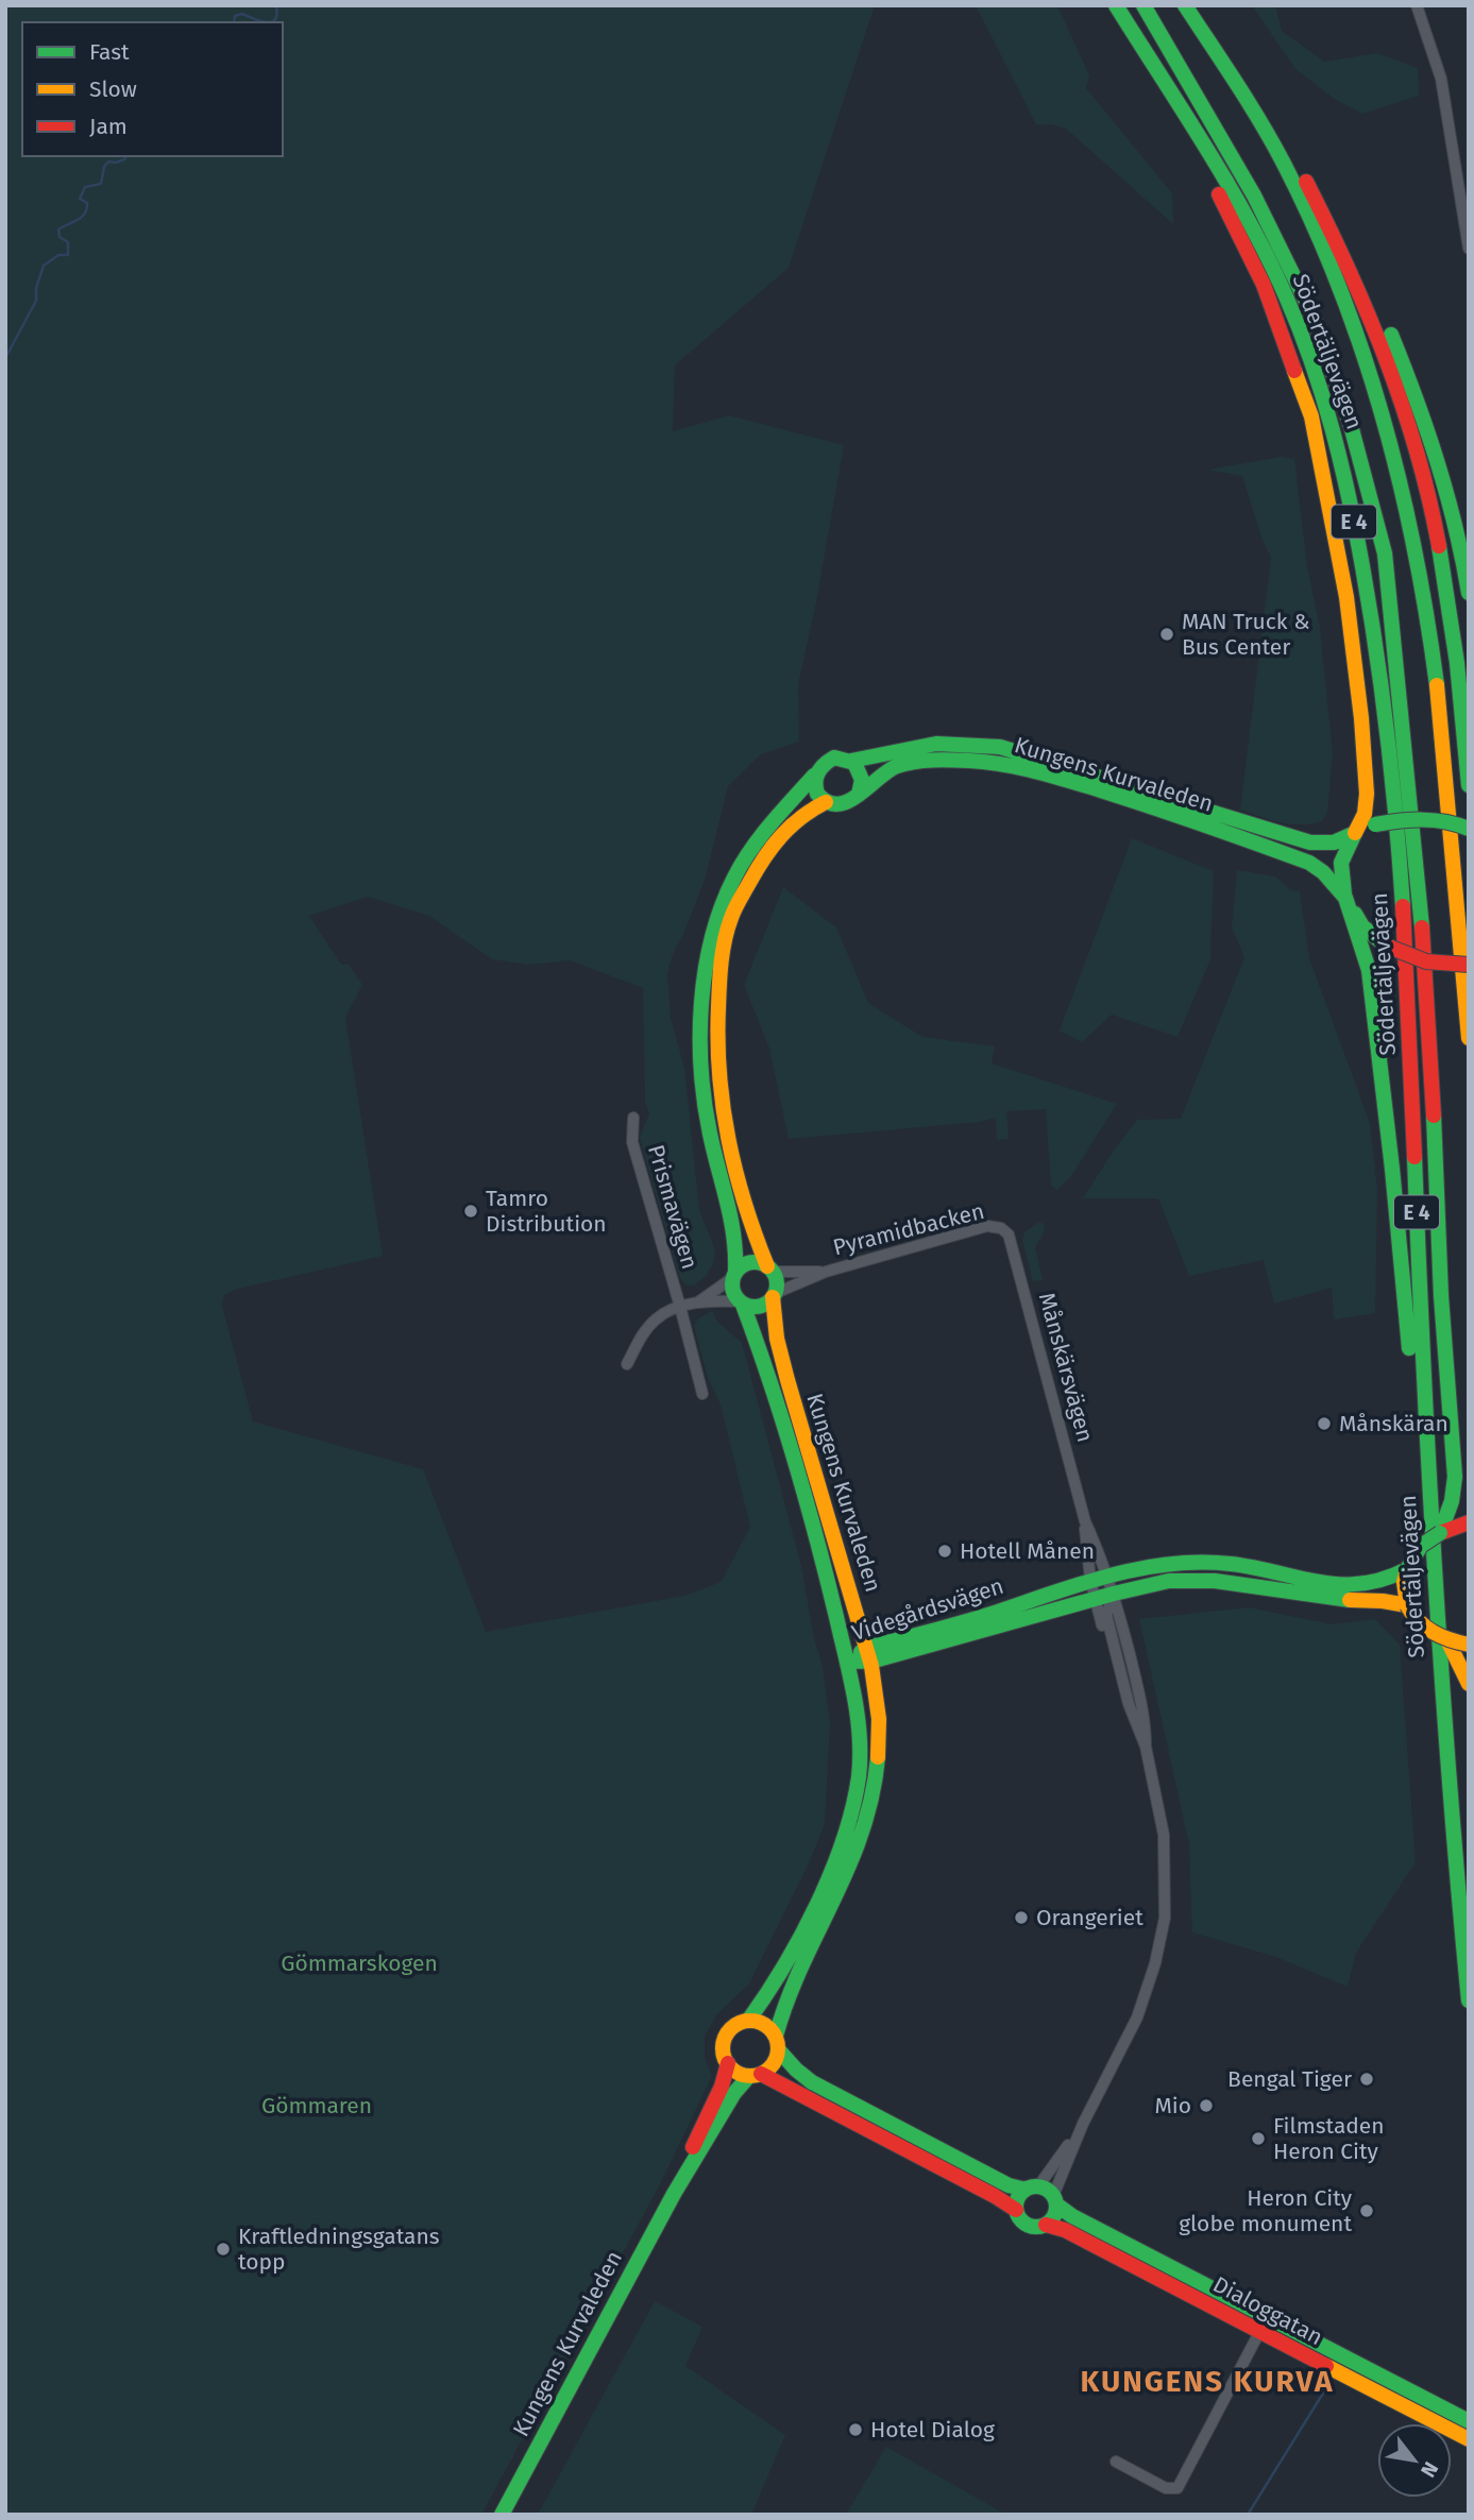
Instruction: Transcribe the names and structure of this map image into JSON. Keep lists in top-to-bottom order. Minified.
{"streets":{"main road":["Södertäljevägen","E 4","Kungens Kurvaleden","Videgårdsvägen","Dialoggatan"],"street":["Prismavägen","Pyramidbacken","Månskärsvägen"]},"crossings":[["Kungens Kurvaleden","Prismavägen"],["Kungens Kurvaleden","Pyramidbacken"],["Kungens Kurvaleden","Videgårdsvägen"],["Prismavägen","Pyramidbacken"],["Pyramidbacken","Månskärsvägen"],["Månskärsvägen","Videgårdsvägen"],["Månskärsvägen","Dialoggatan"]],"districts":["KUNGENS KURVA"],"parks":["Gömmarskogen","Gömmaren"],"places":["MAN Truck & Bus Center","Tamro Distribution","Månskäran","Hotell Månen","Orangeriet","Bengal Tiger","Mio","Filmstaden Heron City","Heron City globe monument","Kraftledningsgatans topp","Hotel Dialog"],"legend":["Fast","Slow","Jam"],"north":"bottom right"}
